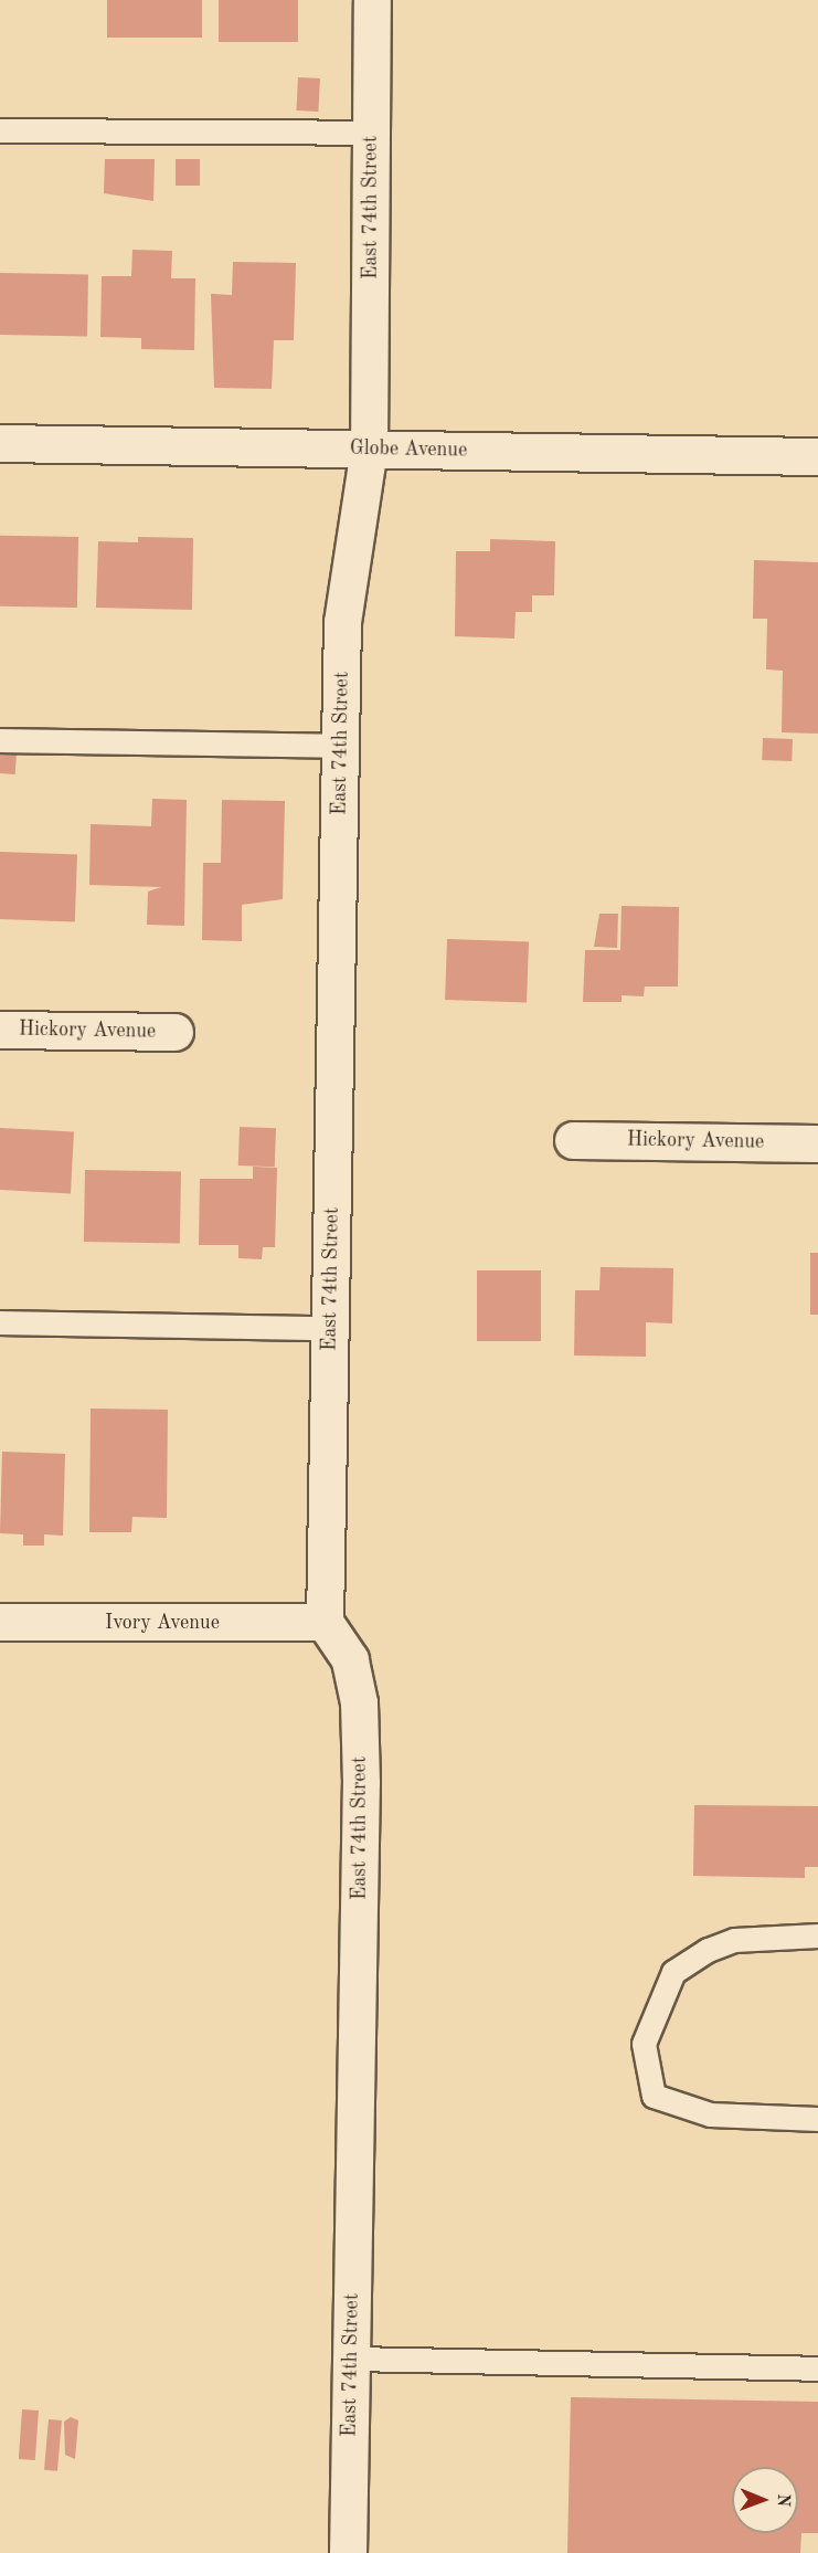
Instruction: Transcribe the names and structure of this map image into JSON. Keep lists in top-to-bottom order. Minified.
{"streets":{"street":["East 74th Street","Globe Avenue","Hickory Avenue","Ivory Avenue"]},"crossings":[["East 74th Street","Globe Avenue"],["East 74th Street","Ivory Avenue"]],"north":"right"}
